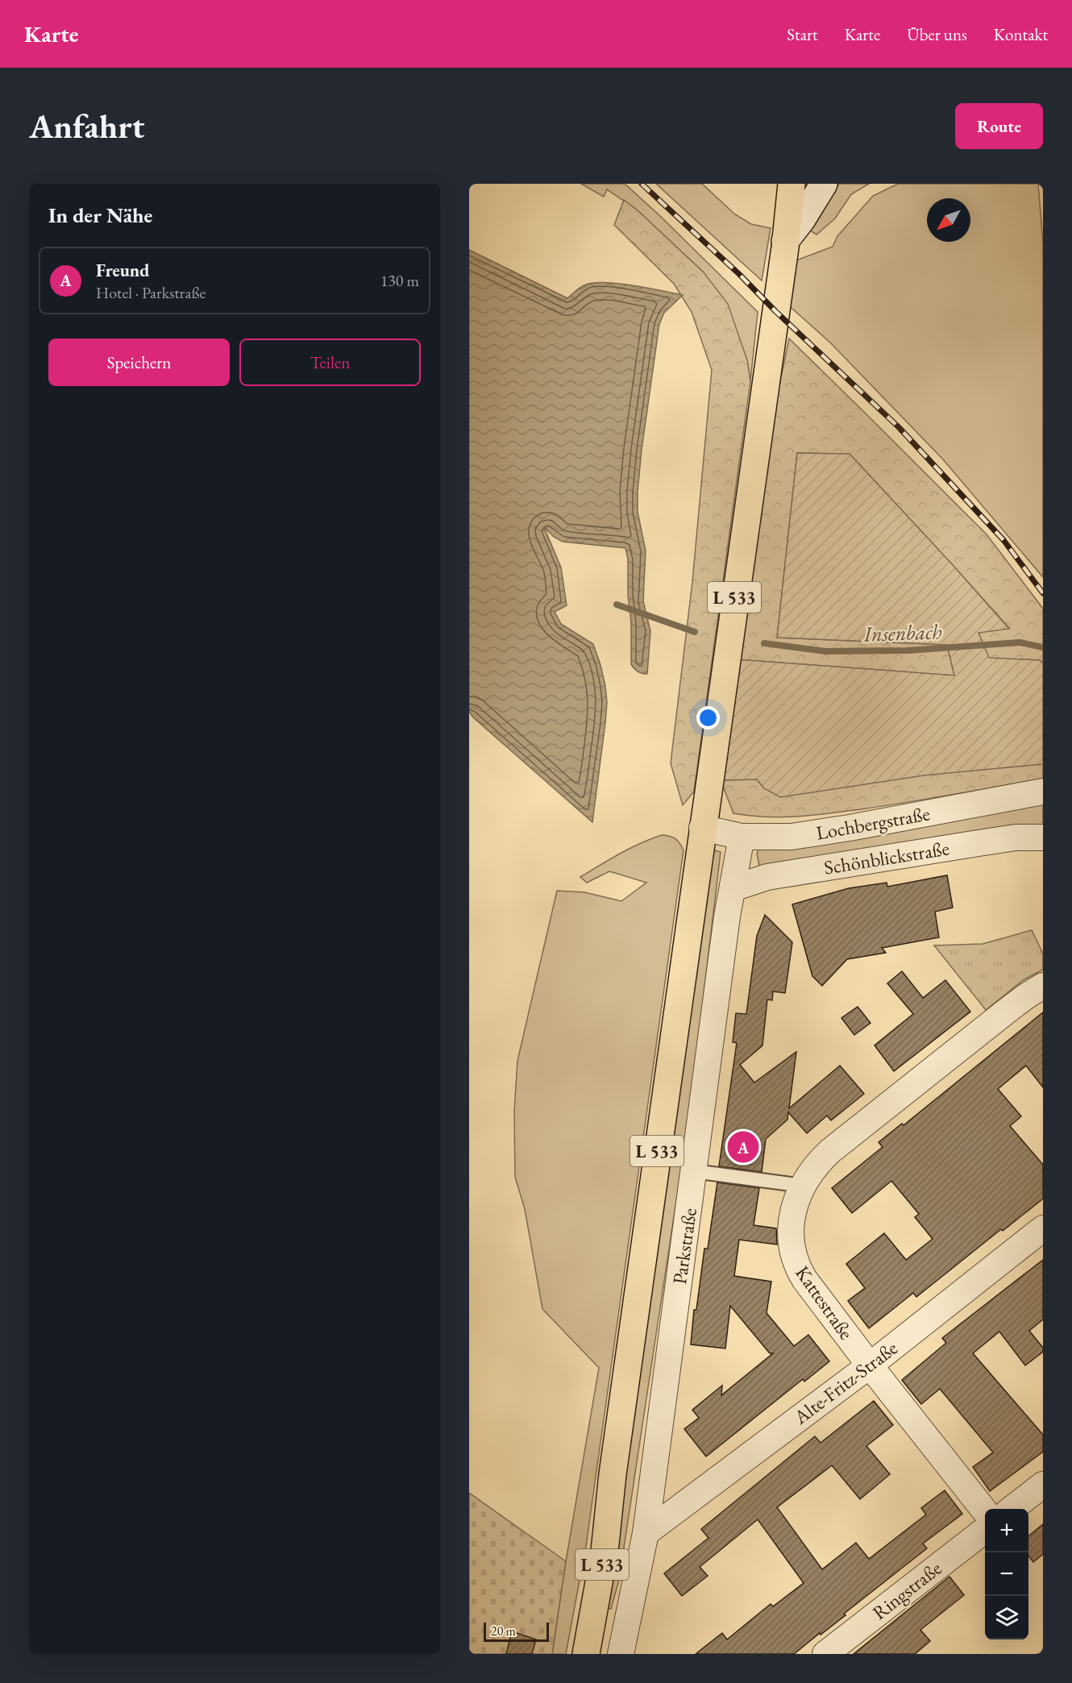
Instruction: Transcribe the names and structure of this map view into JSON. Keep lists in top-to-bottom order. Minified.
{"streets":{"main road":["L 533"],"street":["Lochbergstraße","Schönblickstraße","Parkstraße","Kattestraße","Alte-Fritz-Straße","Ringstraße"]},"crossings":[["L 533","Lochbergstraße"],["Lochbergstraße","Parkstraße"],["Schönblickstraße","Parkstraße"],["Parkstraße","Alte-Fritz-Straße"],["Kattestraße","Alte-Fritz-Straße"]],"water":["Insenbach"],"scale_bar":"20 m","north":"bottom left","page":{"header":"Karte","nav":["Start","Karte","Über uns","Kontakt"],"buttons":["Route",["Speichern","Teilen"]],"title":"Anfahrt","heading":"In der Nähe","list":[{"mark":"A","name":"Freund","note":"Hotel · Parkstraße","value":"130 m"}],"pins":"A","map_buttons":["+","−"],"scale":"20 m"}}
